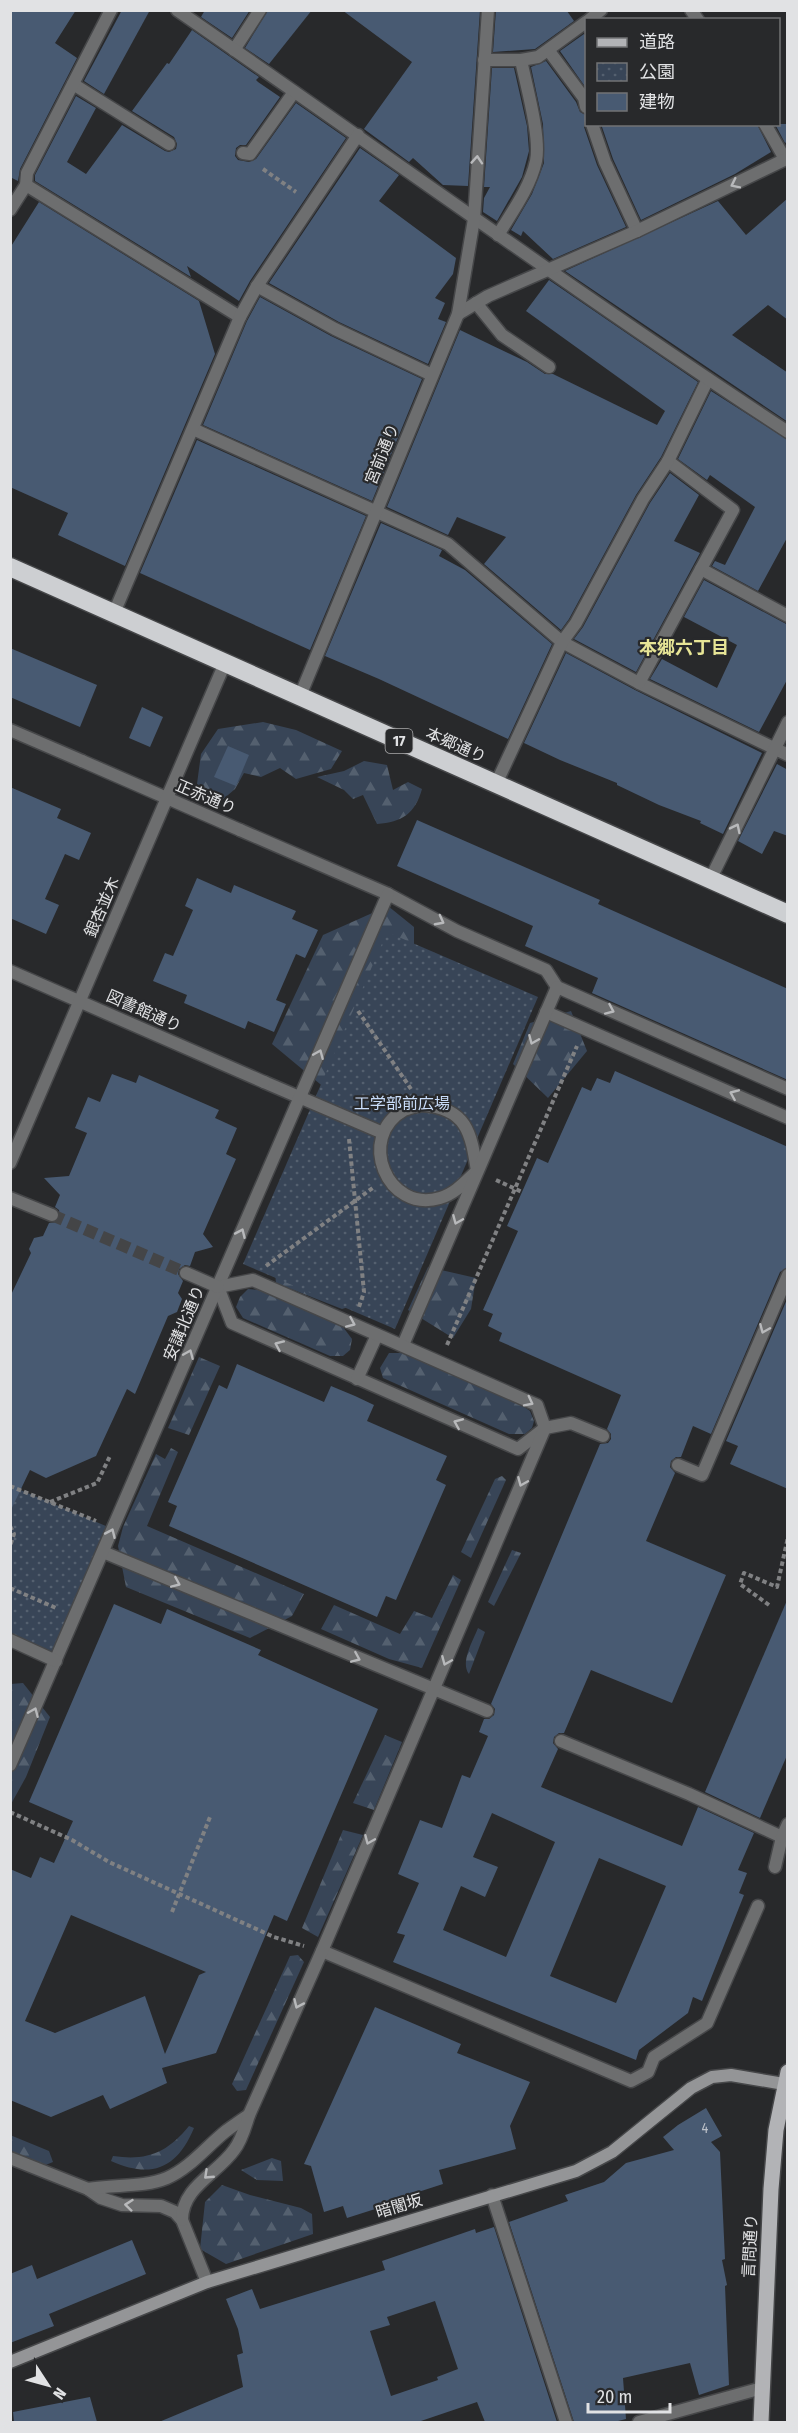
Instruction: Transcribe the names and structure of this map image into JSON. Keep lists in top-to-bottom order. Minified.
{"streets":{"highway":["17","本郷通り"],"main road":["言問通り"],"street":["宮前通り","正赤通り","銀杏並木","図書館通り","安講北通り","暗闇坂"]},"crossings":[["宮前通り","本郷通り"],["本郷通り","銀杏並木"],["正赤通り","銀杏並木"],["正赤通り","安講北通り"],["銀杏並木","図書館通り"],["図書館通り","安講北通り"],["暗闇坂","言問通り"]],"one_way":["安講北通り"],"districts":["本郷六丁目"],"parks":["工学部前広場"],"house_numbers":["4"],"legend":["道路","公園","建物"],"scale_bar":"20 m","north":"bottom right"}
